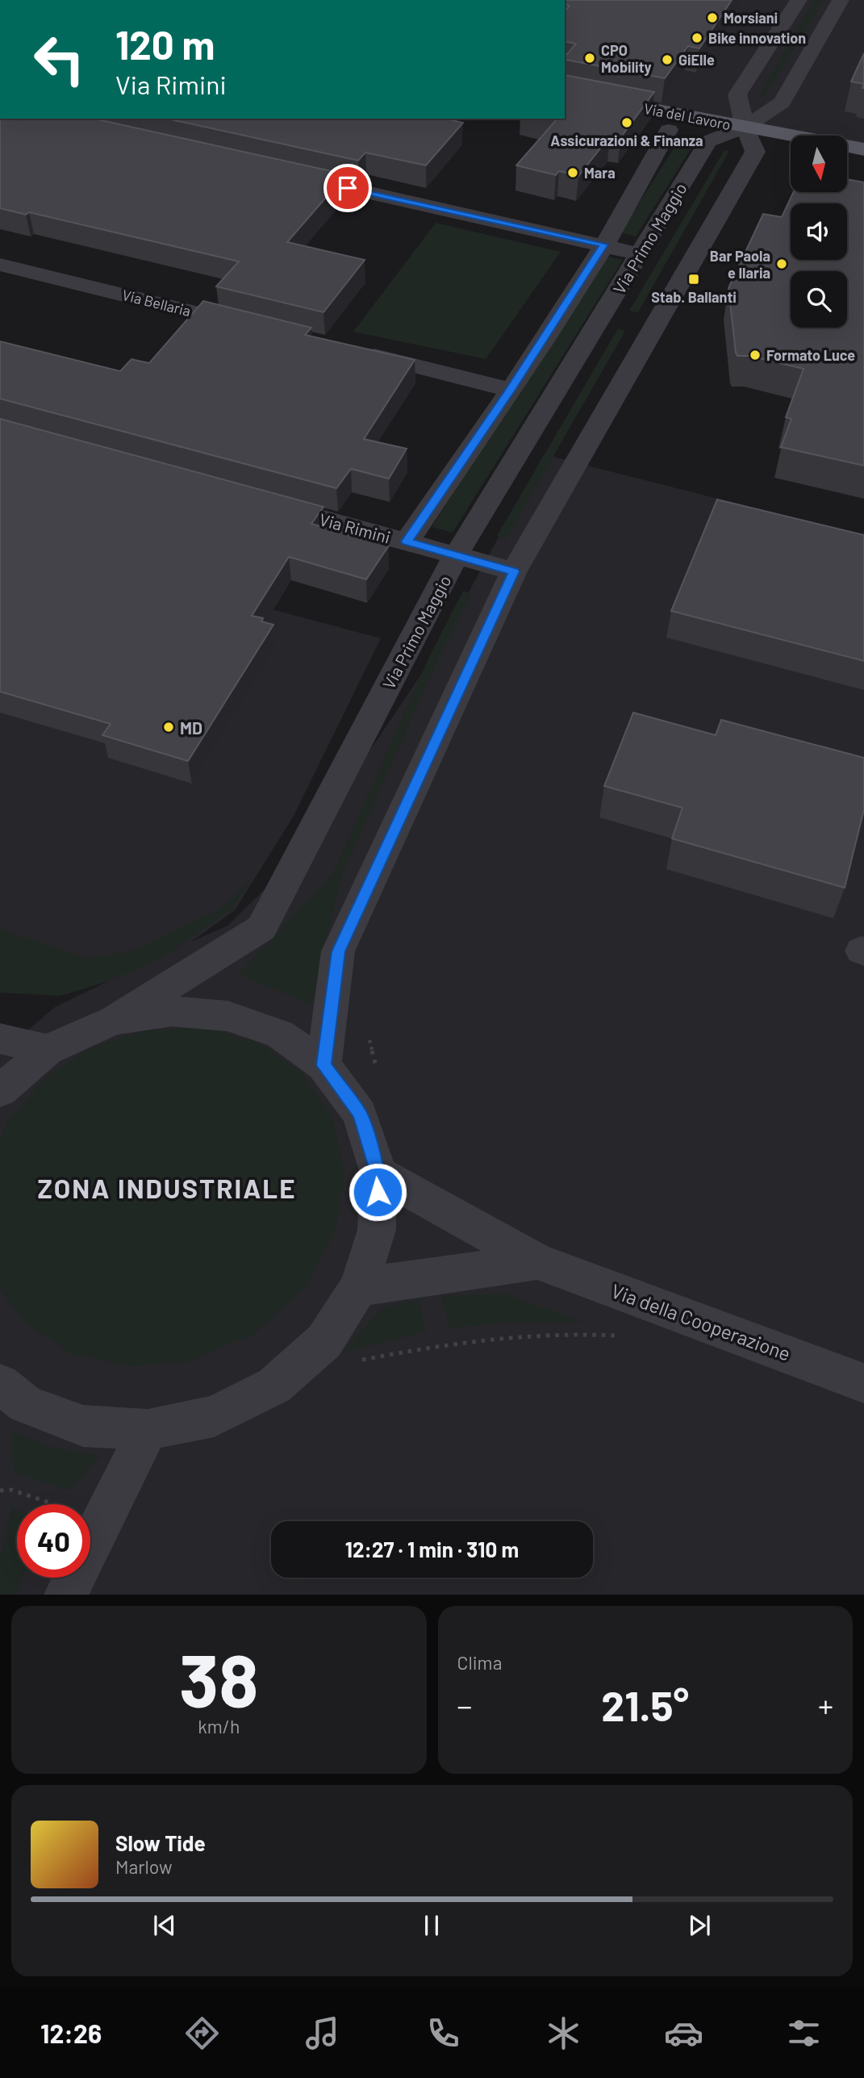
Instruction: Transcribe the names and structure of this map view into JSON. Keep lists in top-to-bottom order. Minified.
{"streets":{"main road":["Via del Lavoro"],"street":["Via Primo Maggio","Via Bellaria","Via Rimini","Via della Cooperazione"]},"crossings":[["Via del Lavoro","Via Primo Maggio"],["Via Primo Maggio","Via Rimini"],["Via Primo Maggio","Via della Cooperazione"]],"districts":["ZONA INDUSTRIALE"],"places":{"other":["Morsiani","Bike innovation","CPO Mobility","GiElle","Assicurazioni & Finanza","Mara","Bar Paola e Ilaria","Formato Luce","MD"],"transit":["Stab. Ballanti"]},"north":"bottom","page":{"turn":["120 m","Via Rimini"],"limit":"40","trip":"12:27 · 1 min · 310 m","tile":[["38","km/h"],"Clima"],"heat":["−","21.5°","+"],"song":["Slow Tide","Marlow"],"tabs":"12:26"}}
